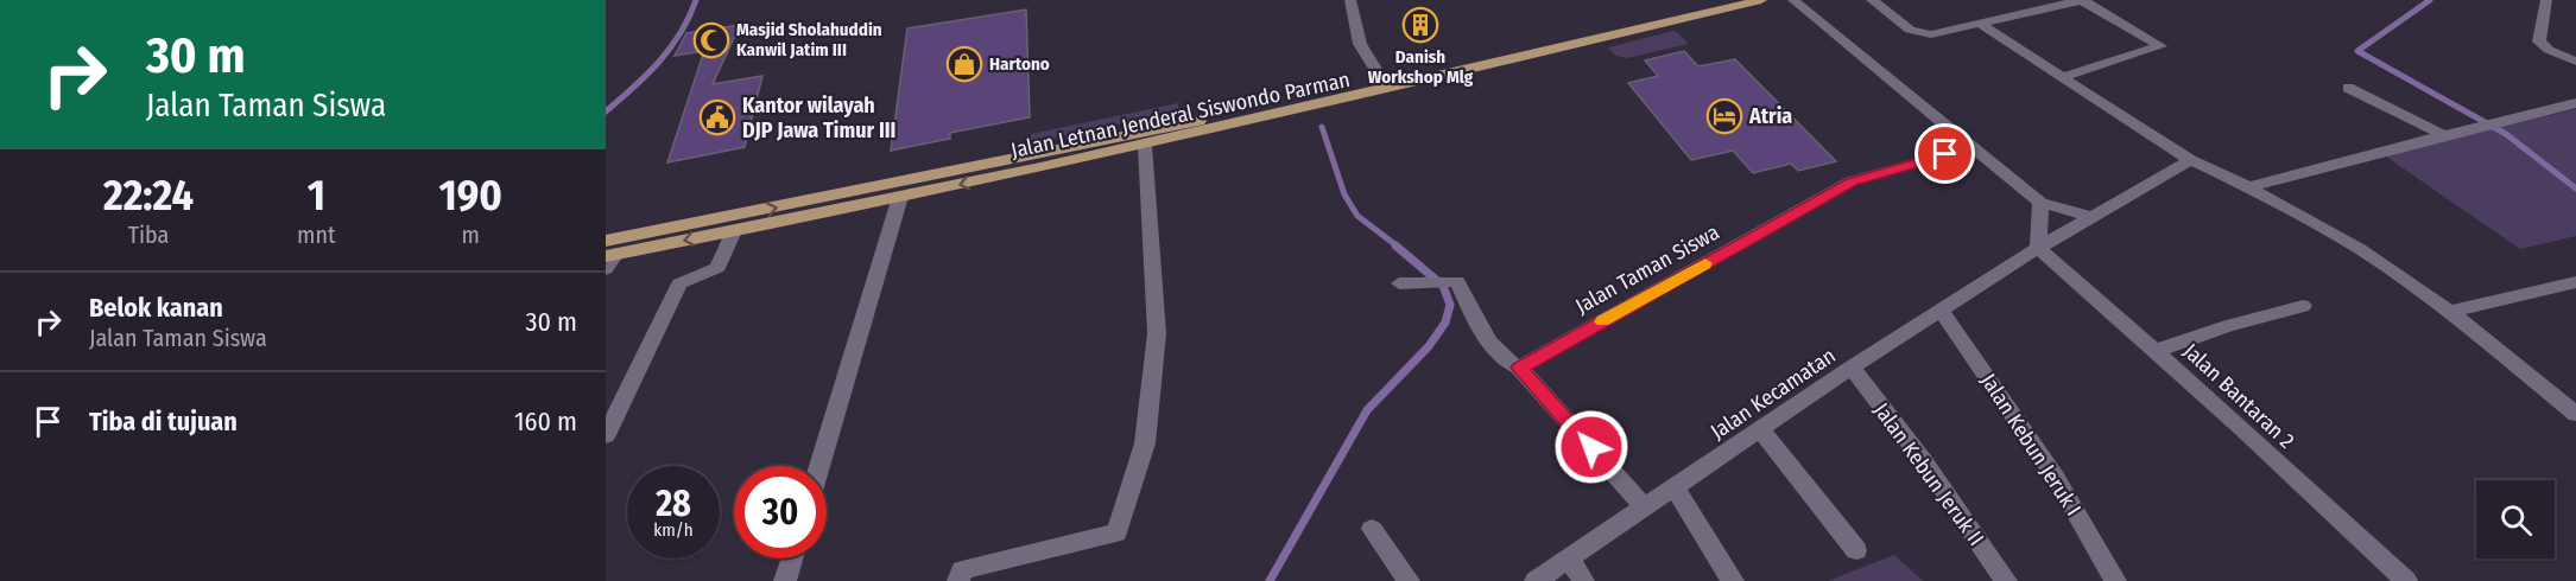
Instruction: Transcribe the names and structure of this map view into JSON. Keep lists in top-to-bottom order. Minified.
{"streets":{"main road":["Jalan Letnan Jenderal Siswondo Parman"],"street":["Jalan Taman Siswa","Jalan Kecamatan","Jalan Bantaran 2","Jalan Kebun Jeruk I","Jalan Kebun Jeruk II"]},"crossings":[["Jalan Kecamatan","Jalan Bantaran 2"],["Jalan Kecamatan","Jalan Kebun Jeruk I"],["Jalan Kecamatan","Jalan Kebun Jeruk II"]],"places":{"building":["Danish Workshop Mlg"],"mosque":["Masjid Sholahuddin Kanwil Jatim III"],"shop":["Hartono"],"hotel":["Atria"],"public building":["Kantor wilayah DJP Jawa Timur III"]},"page":{"turn":["30 m","Jalan Taman Siswa"],"eta":["22:24","Tiba","1","mnt","190","m"],"list":[{"name":"Belok kanan","note":"Jalan Taman Siswa","value":"30 m"},{"name":"Tiba di tujuan","value":"160 m"}],"speed":"28 km/h","limit":"30"}}
